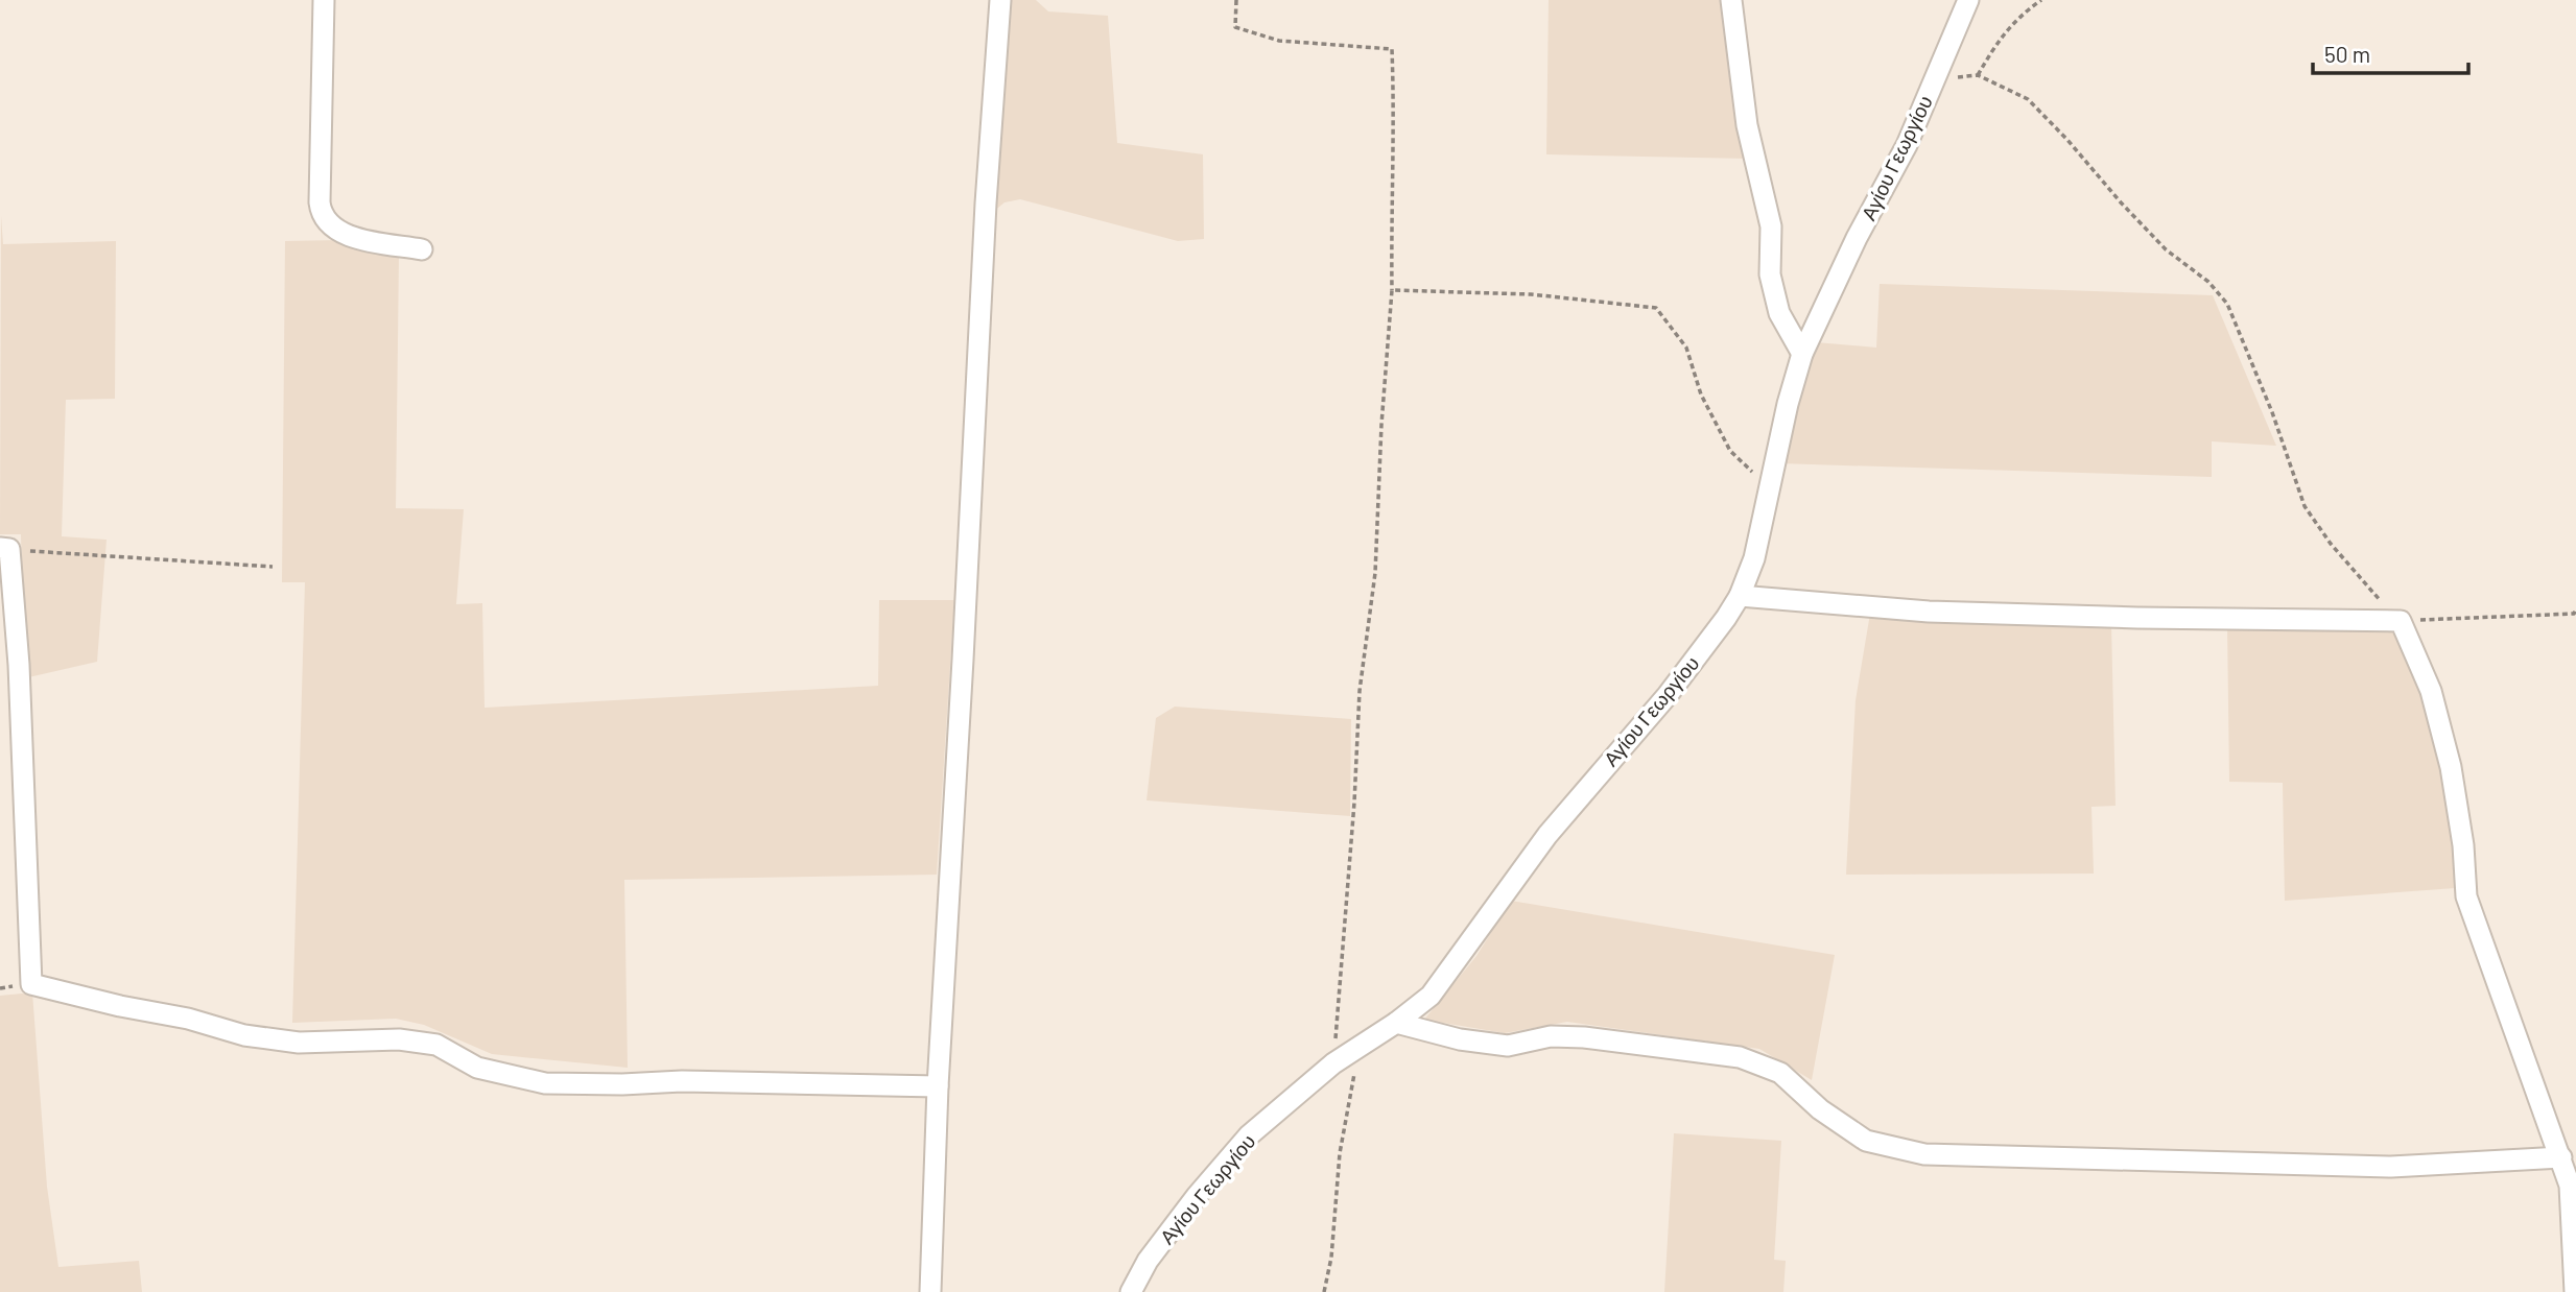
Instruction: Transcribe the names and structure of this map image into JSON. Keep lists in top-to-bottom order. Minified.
{"streets":{"street":["Αγίου Γεωργίου"]},"scale_bar":"50 m"}
